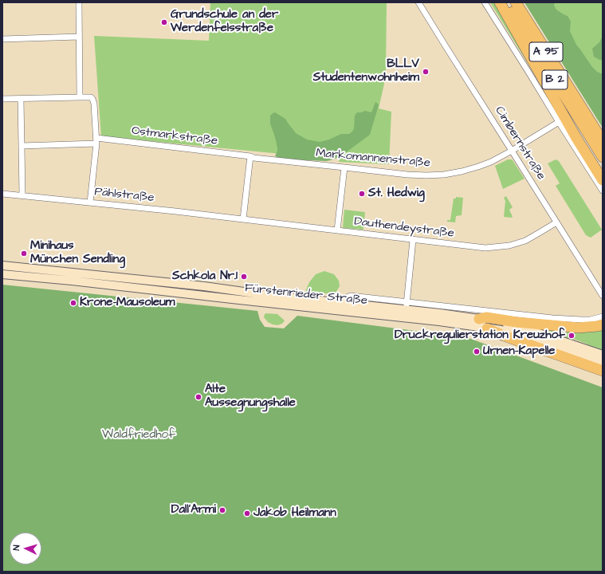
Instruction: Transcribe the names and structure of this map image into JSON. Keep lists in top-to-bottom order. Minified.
{"streets":{"highway":["A 95","B 2"],"main road":["Fürstenrieder Straße"],"street":["Ostmarkstraße","Cimbernstraße","Markomannenstraße","Pählstraße","Dauthendeystraße"]},"crossings":[["Ostmarkstraße","Markomannenstraße"],["Cimbernstraße","Markomannenstraße"],["Cimbernstraße","Dauthendeystraße"],["Pählstraße","Dauthendeystraße"]],"parks":["Waldfriedhof"],"places":["Grundschule an der Werdenfelsstraße","BLLV Studentenwohnheim","St. Hedwig","Minihaus München Sendling","Schkola Nr.1","Krone-Mausoleum","Druckregulierstation Kreuzhof","Urnen-Kapelle","Alte Aussegnungshalle","Dall'Armi","Jakob Heilmann"],"north":"left"}
